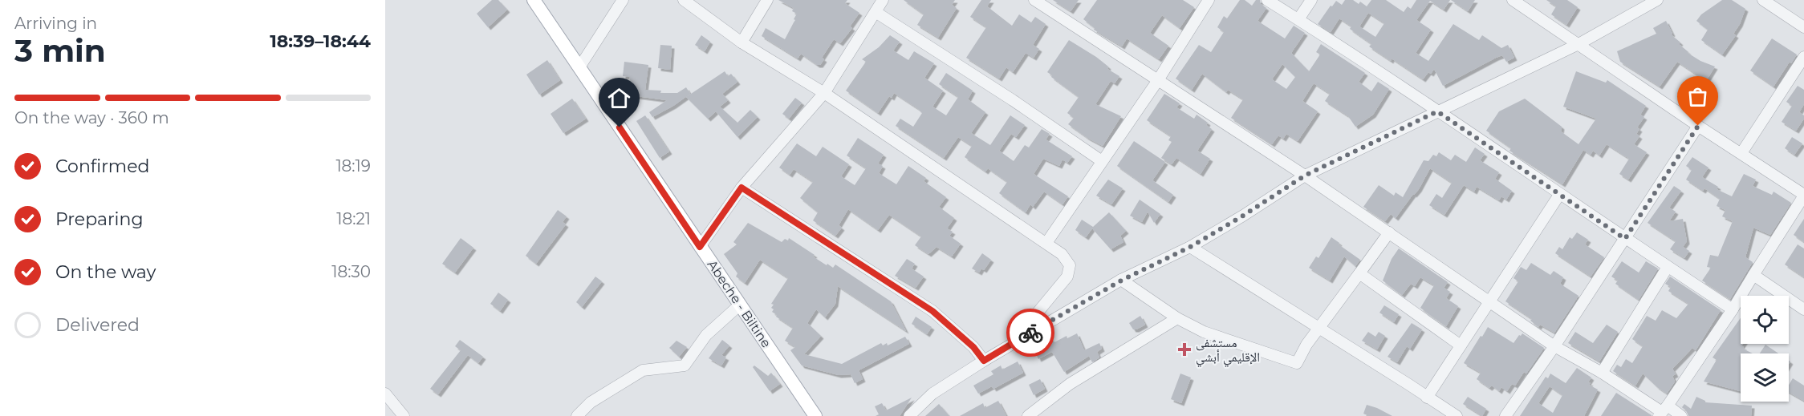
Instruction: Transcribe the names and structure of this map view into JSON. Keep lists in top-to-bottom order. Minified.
{"streets":{"main road":["Abeche - Biltine"]},"places":{"health":["مستشفى الإقليمي أبشي"]},"page":{"heading":["3 min","Arriving in","18:39–18:44"],"bar":"On the way · 360 m","list":[["Confirmed","18:19"],["Preparing","18:21"],["On the way","18:30"],"Delivered"]}}
